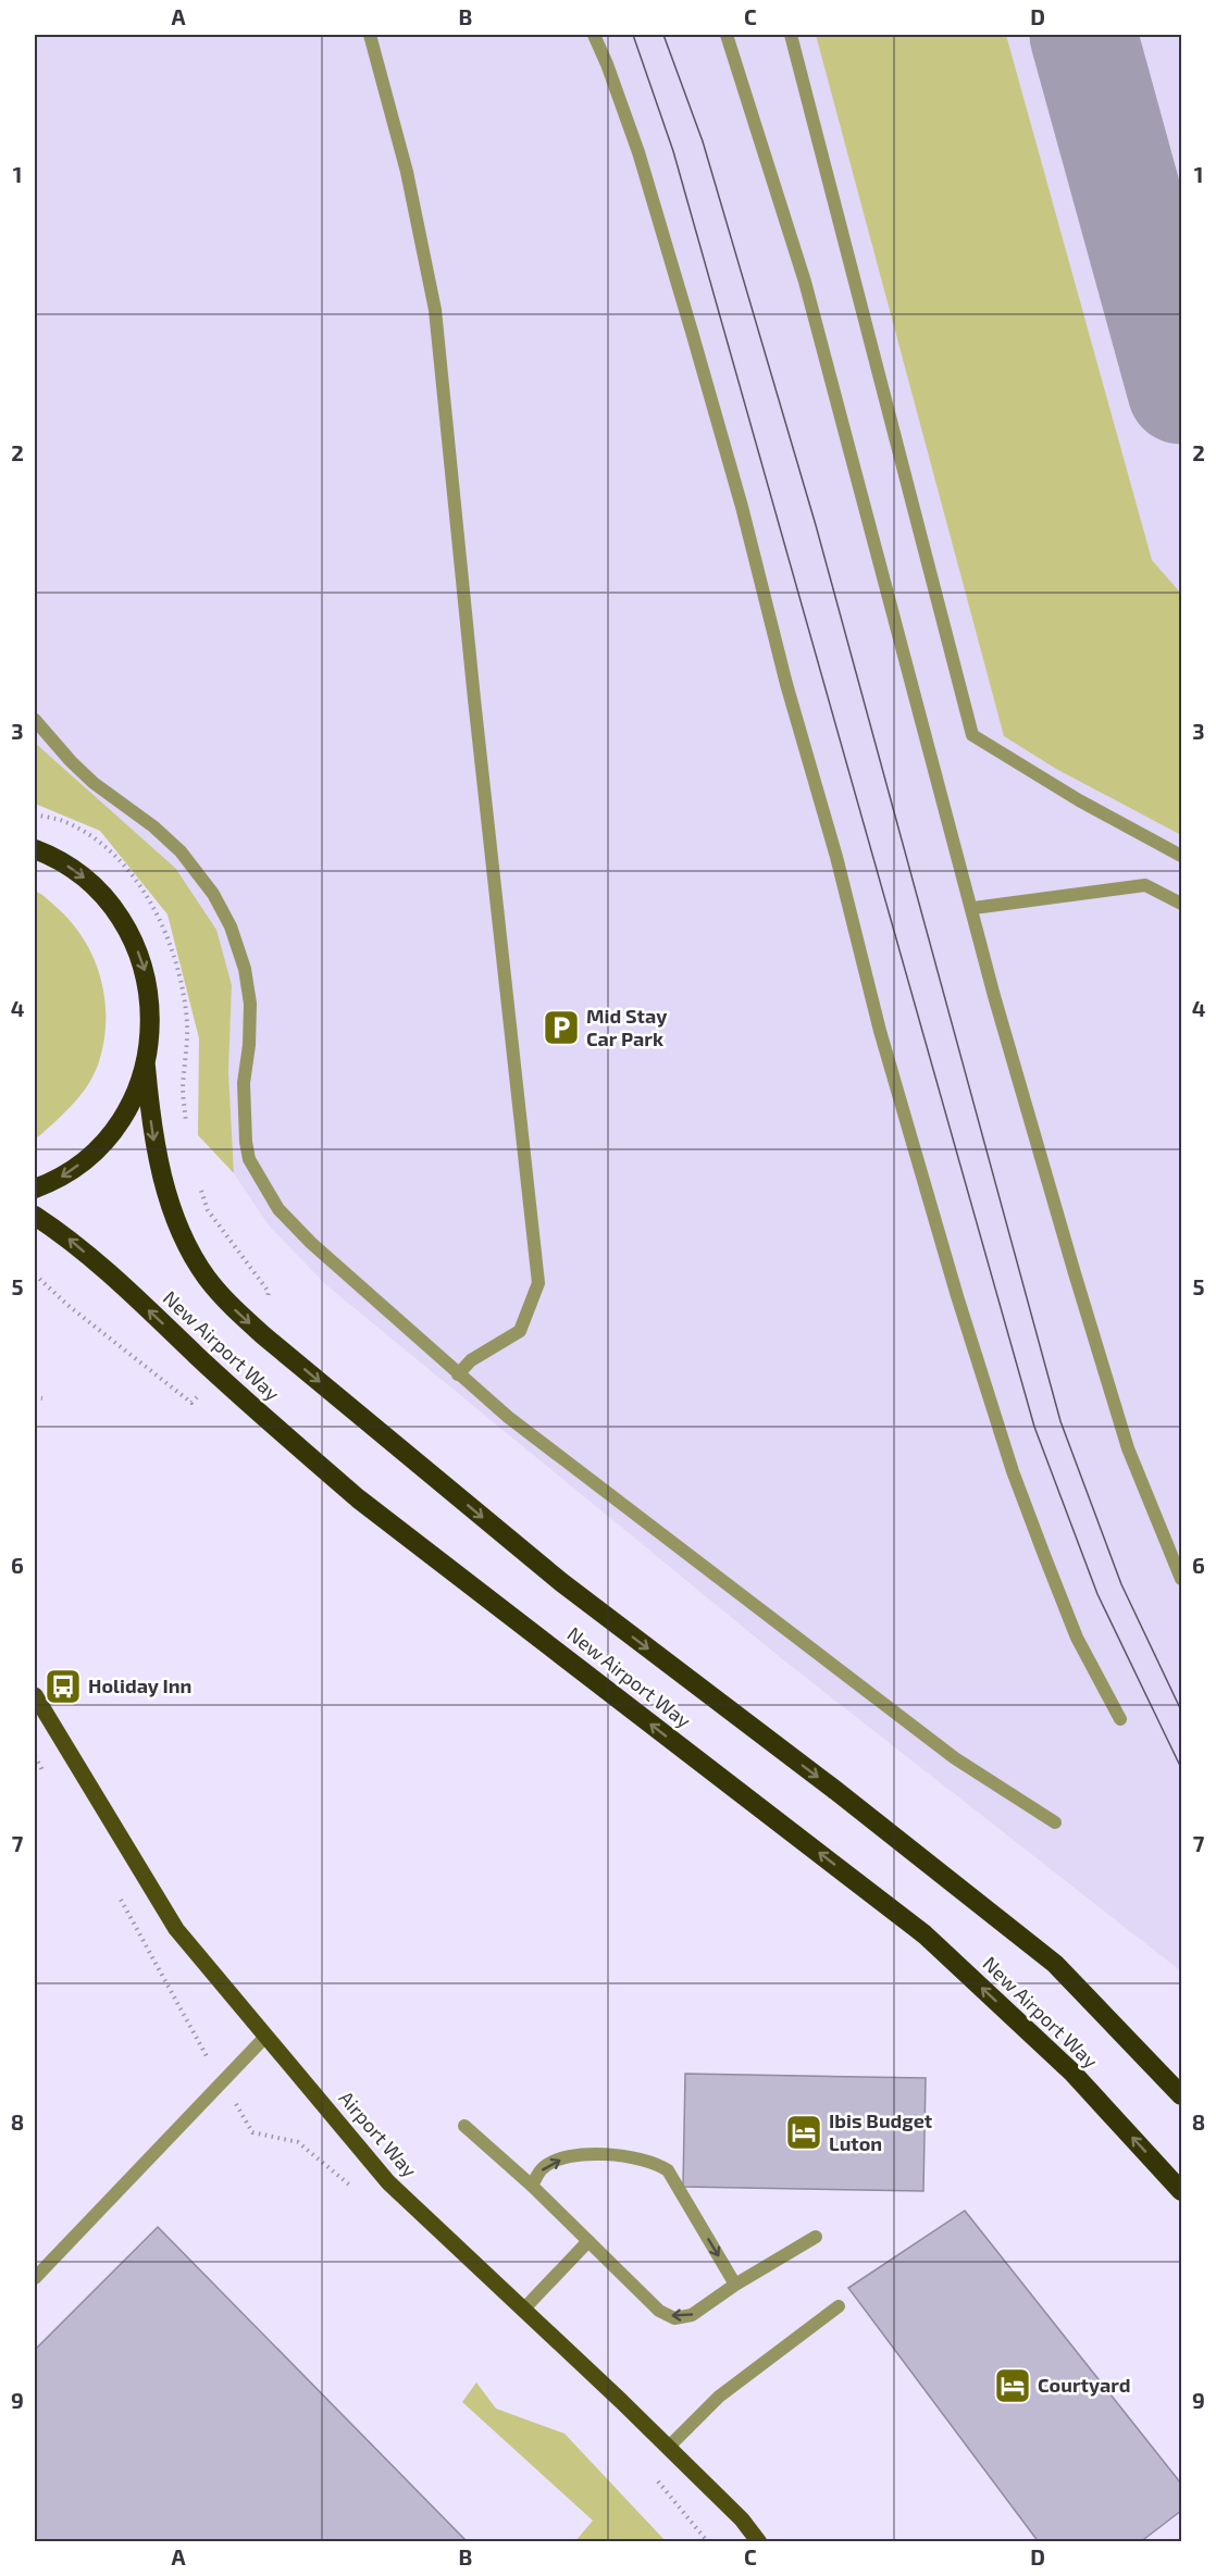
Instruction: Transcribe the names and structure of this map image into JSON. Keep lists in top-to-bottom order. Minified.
{"streets":{"highway":["New Airport Way"],"main road":["Airport Way"]},"places":{"parking":["Mid Stay Car Park"],"bus stop":["Holiday Inn"],"hotel":["Ibis Budget Luton","Courtyard"]},"grid":{"columns":["A","B","C","D"],"rows":["1","2","3","4","5","6","7","8","9"]}}
